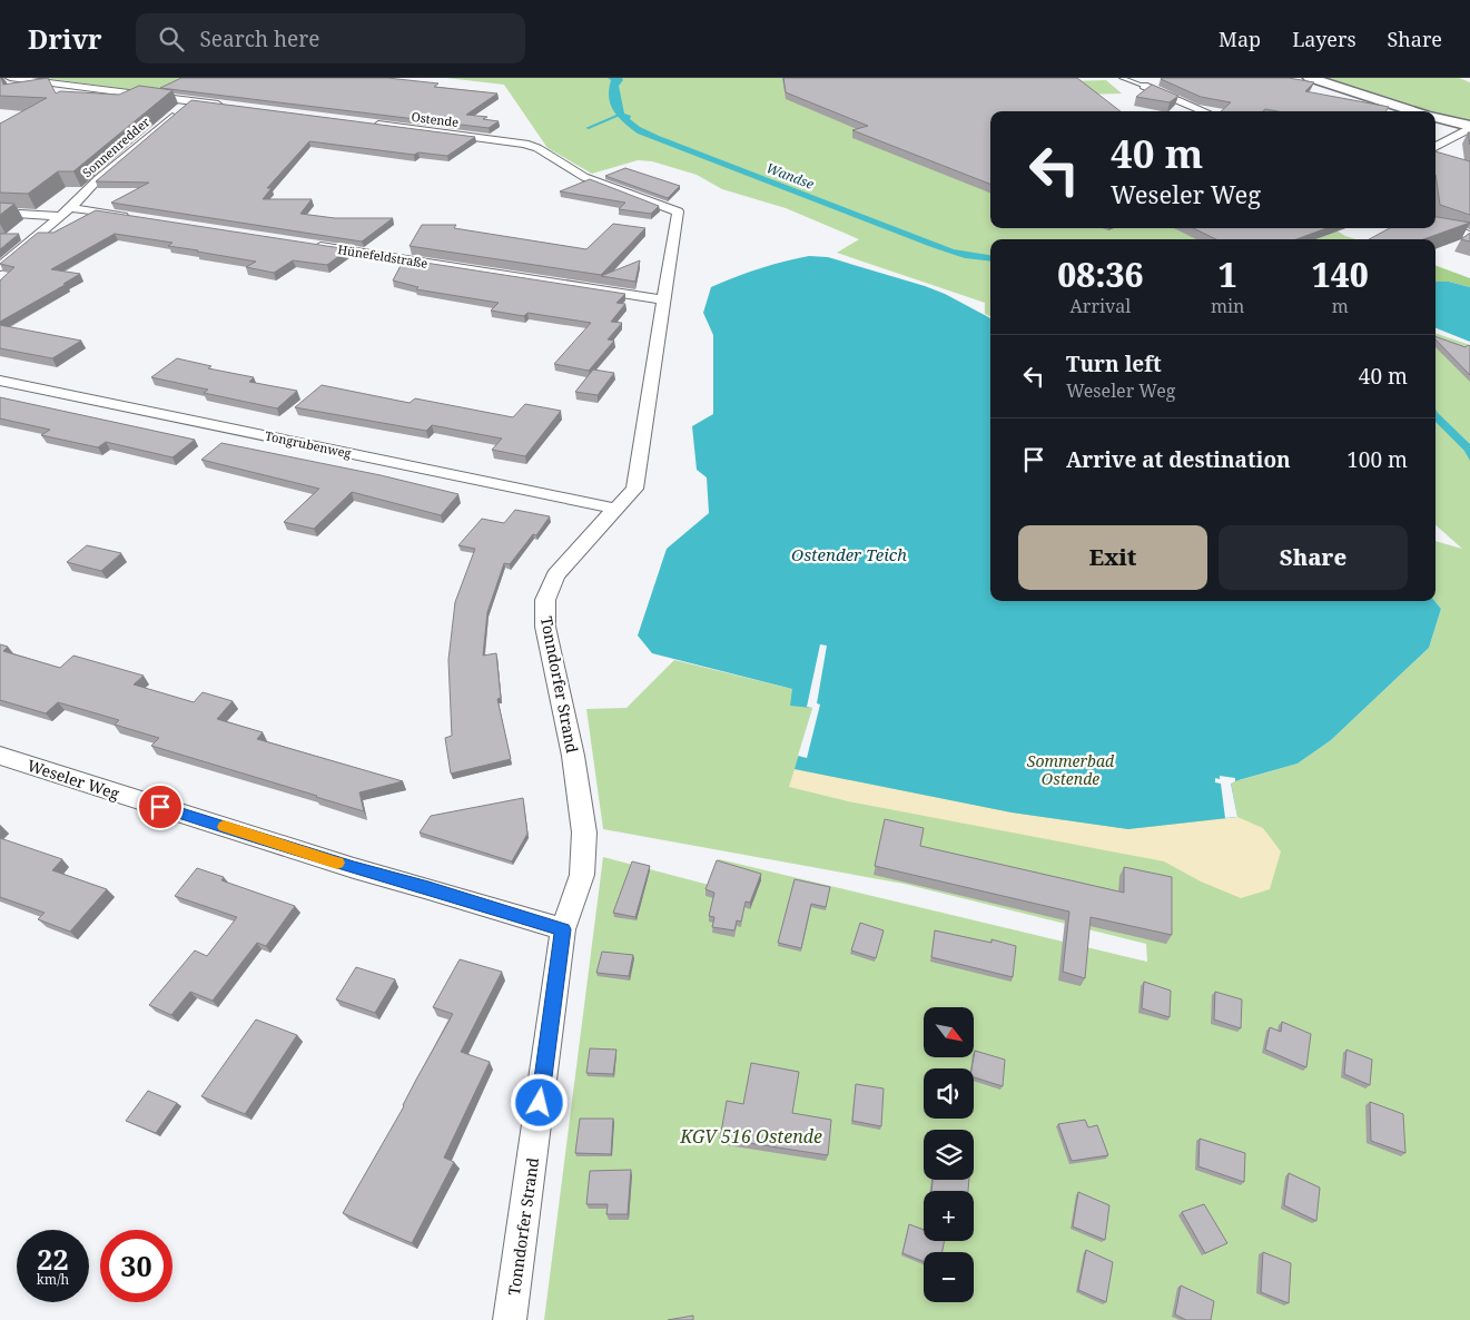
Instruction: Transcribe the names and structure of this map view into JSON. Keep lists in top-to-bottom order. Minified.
{"streets":{"street":["Ostende","Sonnenredder","Hünefeldstraße","Tongrubenweg","Tonndorfer Strand","Weseler Weg"]},"crossings":[["Ostende","Tonndorfer Strand"],["Hünefeldstraße","Tonndorfer Strand"],["Tongrubenweg","Tonndorfer Strand"],["Tonndorfer Strand","Weseler Weg"]],"water":["Wandse","Ostender Teich"],"parks":["Sommerbad Ostende","KGV 516 Ostende"],"north":"bottom right","page":{"header":"Drivr","search":"Search here","nav":["Map","Layers","Share"],"turn":["40 m","Weseler Weg"],"eta":["08:36","Arrival","1","min","140","m"],"list":[{"name":"Turn left","note":"Weseler Weg","value":"40 m"},{"name":"Arrive at destination","value":"100 m"}],"buttons":["Exit","Share"],"map_buttons":["+","−"],"speed":"22 km/h","limit":"30"}}
